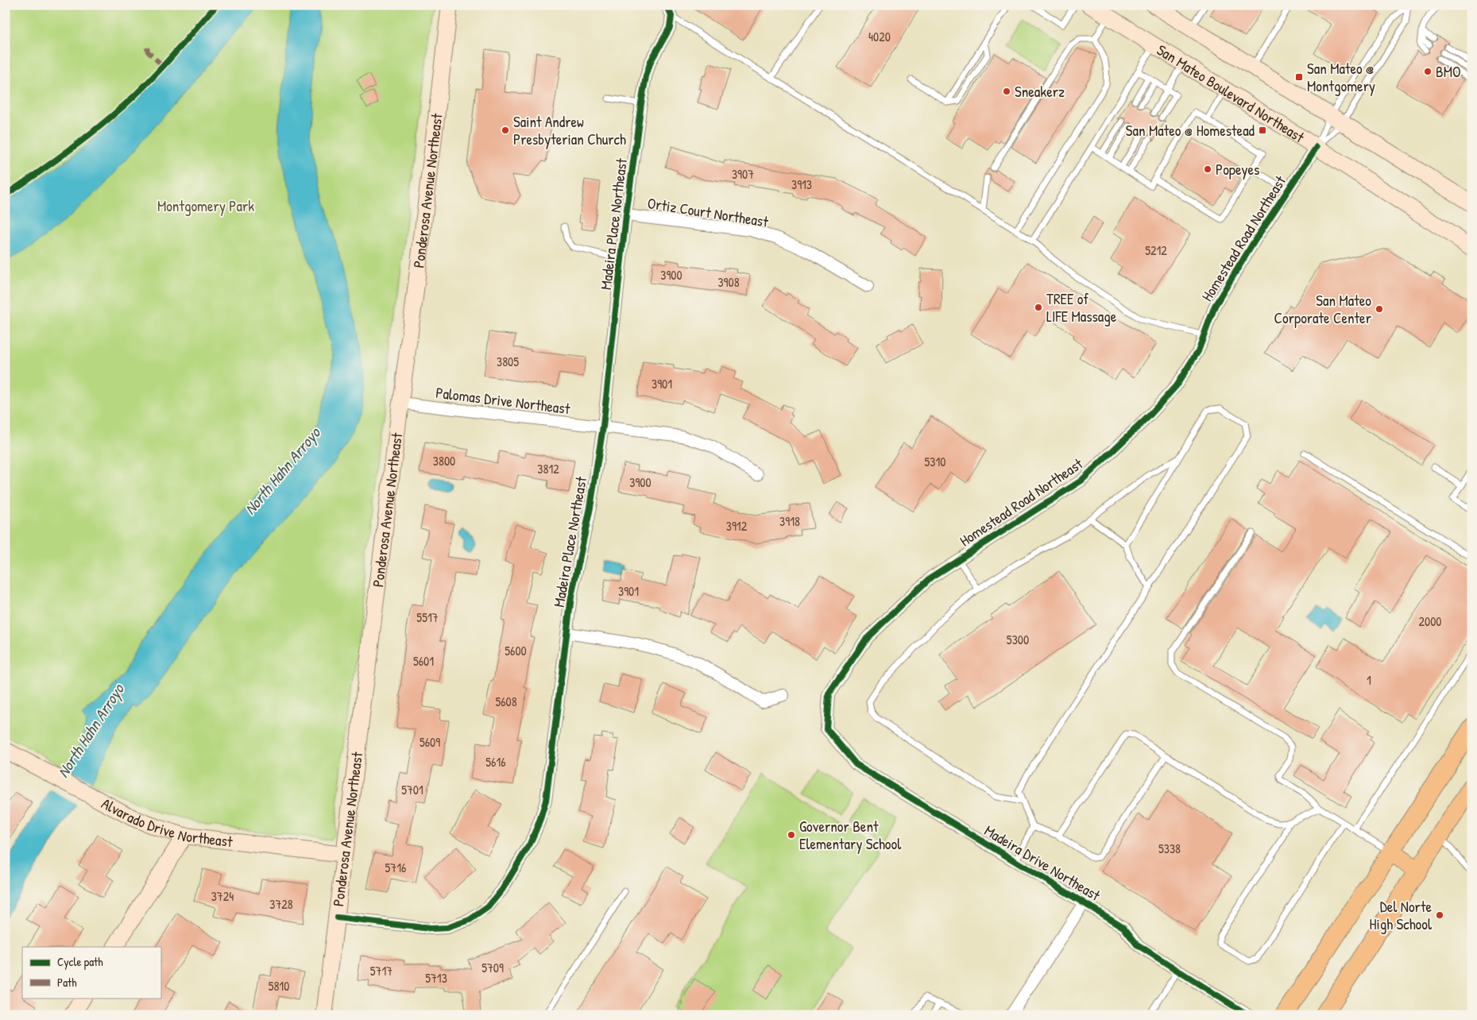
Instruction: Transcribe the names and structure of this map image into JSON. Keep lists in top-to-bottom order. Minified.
{"streets":{"street":["San Mateo Boulevard Northeast","Ponderosa Avenue Northeast","Ortiz Court Northeast","Madeira Place Northeast","Homestead Road Northeast","Palomas Drive Northeast","Alvarado Drive Northeast","Madeira Drive Northeast"]},"crossings":[["San Mateo Boulevard Northeast","Homestead Road Northeast"],["Ponderosa Avenue Northeast","Madeira Place Northeast"],["Ponderosa Avenue Northeast","Palomas Drive Northeast"],["Ponderosa Avenue Northeast","Alvarado Drive Northeast"],["Ortiz Court Northeast","Madeira Place Northeast"],["Madeira Place Northeast","Palomas Drive Northeast"],["Homestead Road Northeast","Madeira Drive Northeast"]],"water":["North Hahn Arroyo"],"parks":["Montgomery Park"],"places":{"other":["BMO","Sneakerz","Saint Andrew Presbyterian Church","Popeyes","TREE of LIFE Massage","San Mateo Corporate Center","Governor Bent Elementary School","Del Norte High School"],"transit":["San Mateo @ Montgomery","San Mateo @ Homestead"]},"house_numbers":["4020","3907","3913","5212","3900","3908","3805","3901","3800","5310","3812","3900","3918","3912","3901","5517","2000","5300","5600","5601","1","5608","5609","5616","5701","5338","5716","3724","3728","5709","5717","5713","5810"],"legend":["Cycle path","Path"]}
